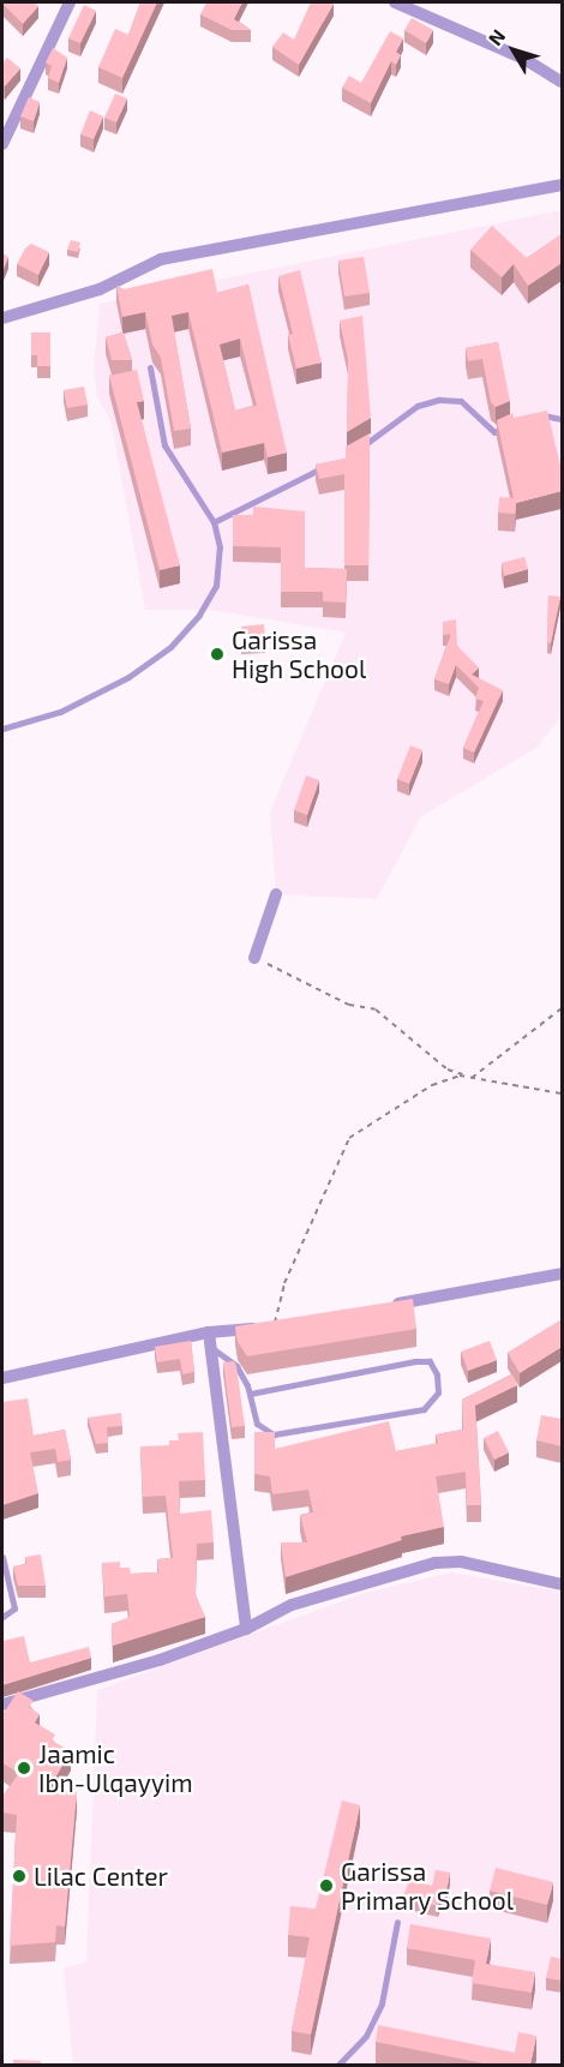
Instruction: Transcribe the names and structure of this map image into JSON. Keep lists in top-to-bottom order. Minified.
{"places":["Garissa High School","Jaamic Ibn-Ulqayyim","Lilac Center","Garissa Primary School"],"north":"top left"}
